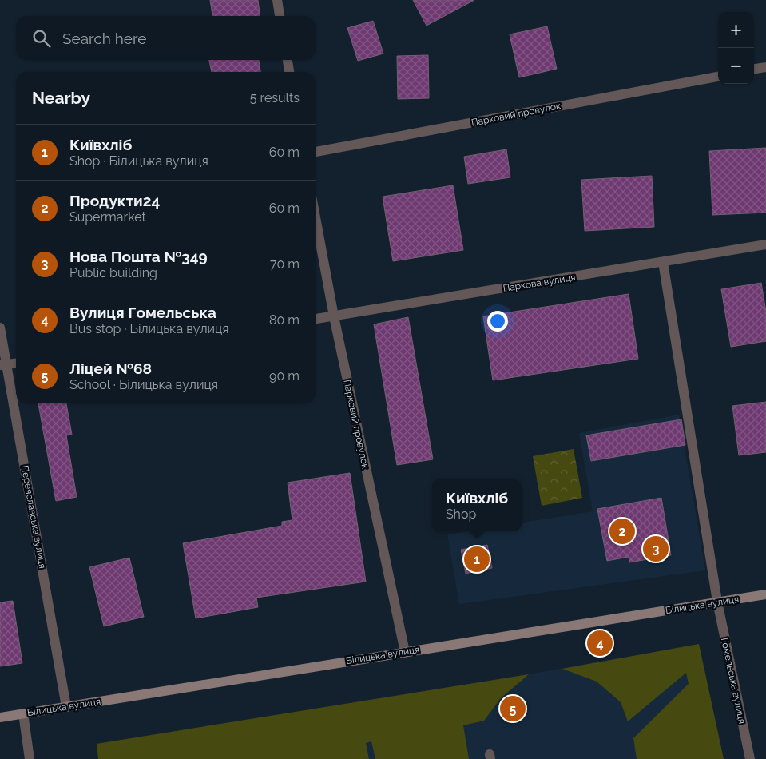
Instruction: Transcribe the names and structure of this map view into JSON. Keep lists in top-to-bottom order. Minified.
{"streets":{"main road":["Білицька вулиця"],"street":["Парковий провулок","Паркова вулиця","Переяславська вулиця","Гомельська вулиця"]},"crossings":[["Парковий провулок","Паркова вулиця"],["Парковий провулок","Білицька вулиця"],["Паркова вулиця","Гомельська вулиця"],["Переяславська вулиця","Білицька вулиця"],["Білицька вулиця","Гомельська вулиця"]],"page":{"map_buttons":["+","−"],"search":"Search here","heading":["Nearby","5 results"],"list":[{"mark":"1","name":"Київхліб","note":"Shop · Білицька вулиця","value":"60 m"},{"mark":"2","name":"Продукти24","note":"Supermarket","value":"60 m"},{"mark":"3","name":"Нова Пошта №349","note":"Public building","value":"70 m"},{"mark":"4","name":"Вулиця Гомельська","note":"Bus stop · Білицька вулиця","value":"80 m"},{"mark":"5","name":"Ліцей №68","note":"School · Білицька вулиця","value":"90 m"}],"popup":["Київхліб","Shop"],"pins":["2","3","1","4","5"]}}
